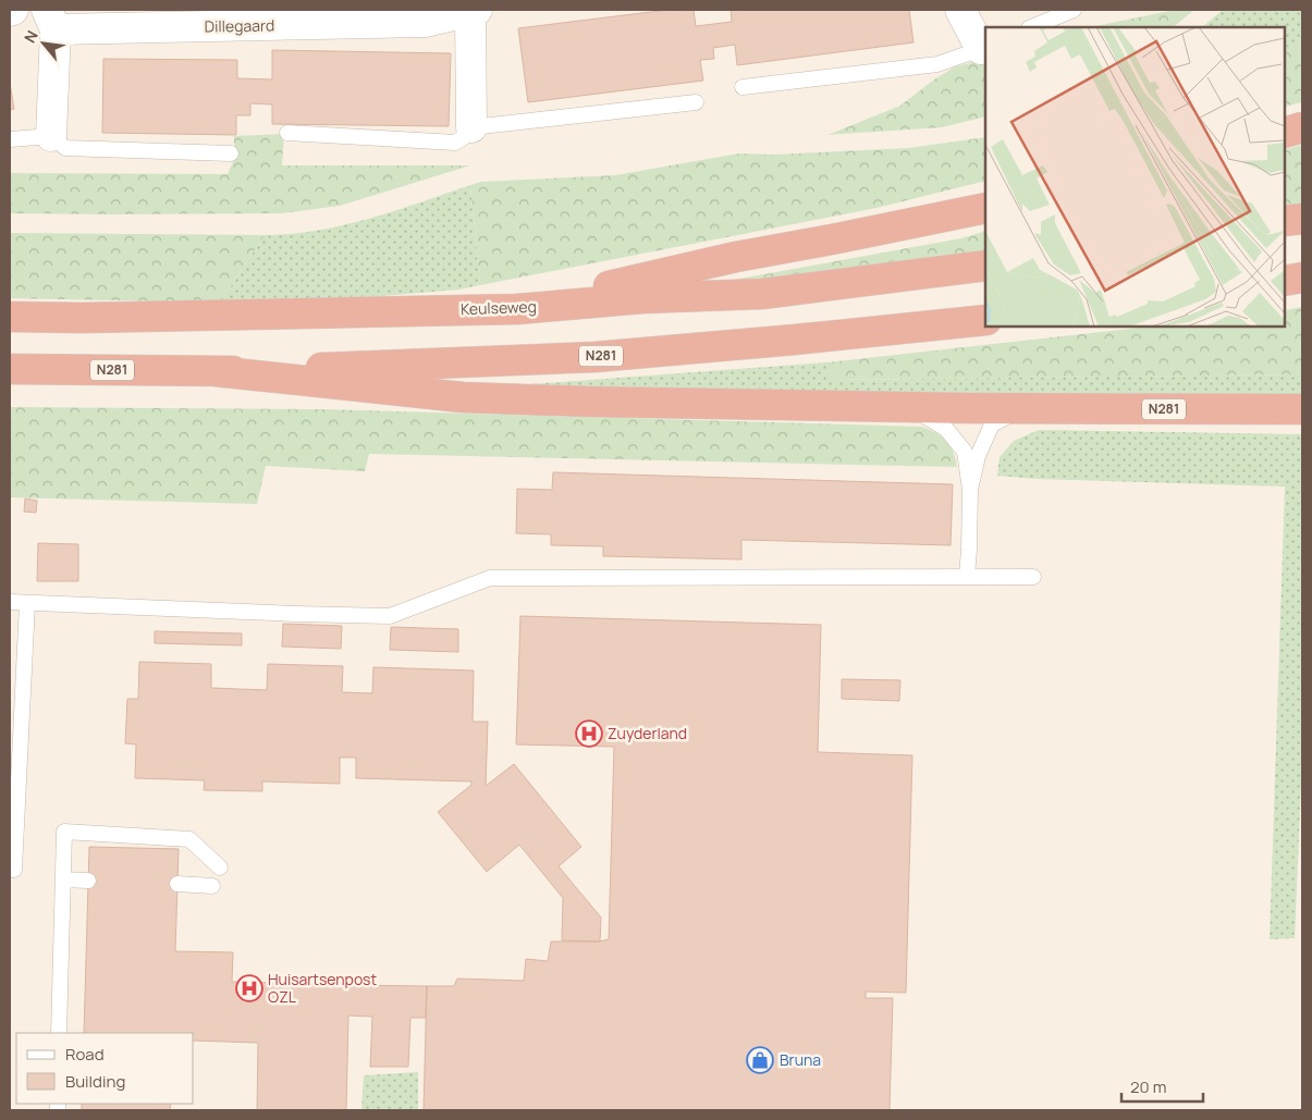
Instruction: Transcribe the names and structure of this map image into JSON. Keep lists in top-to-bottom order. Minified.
{"streets":{"highway":["Keulseweg","N281"],"street":["Dillegaard"]},"places":{"hospital":["Zuyderland","Huisartsenpost OZL"],"shop":["Bruna"]},"legend":["Road","Building"],"scale_bar":"20 m","north":"top left"}
